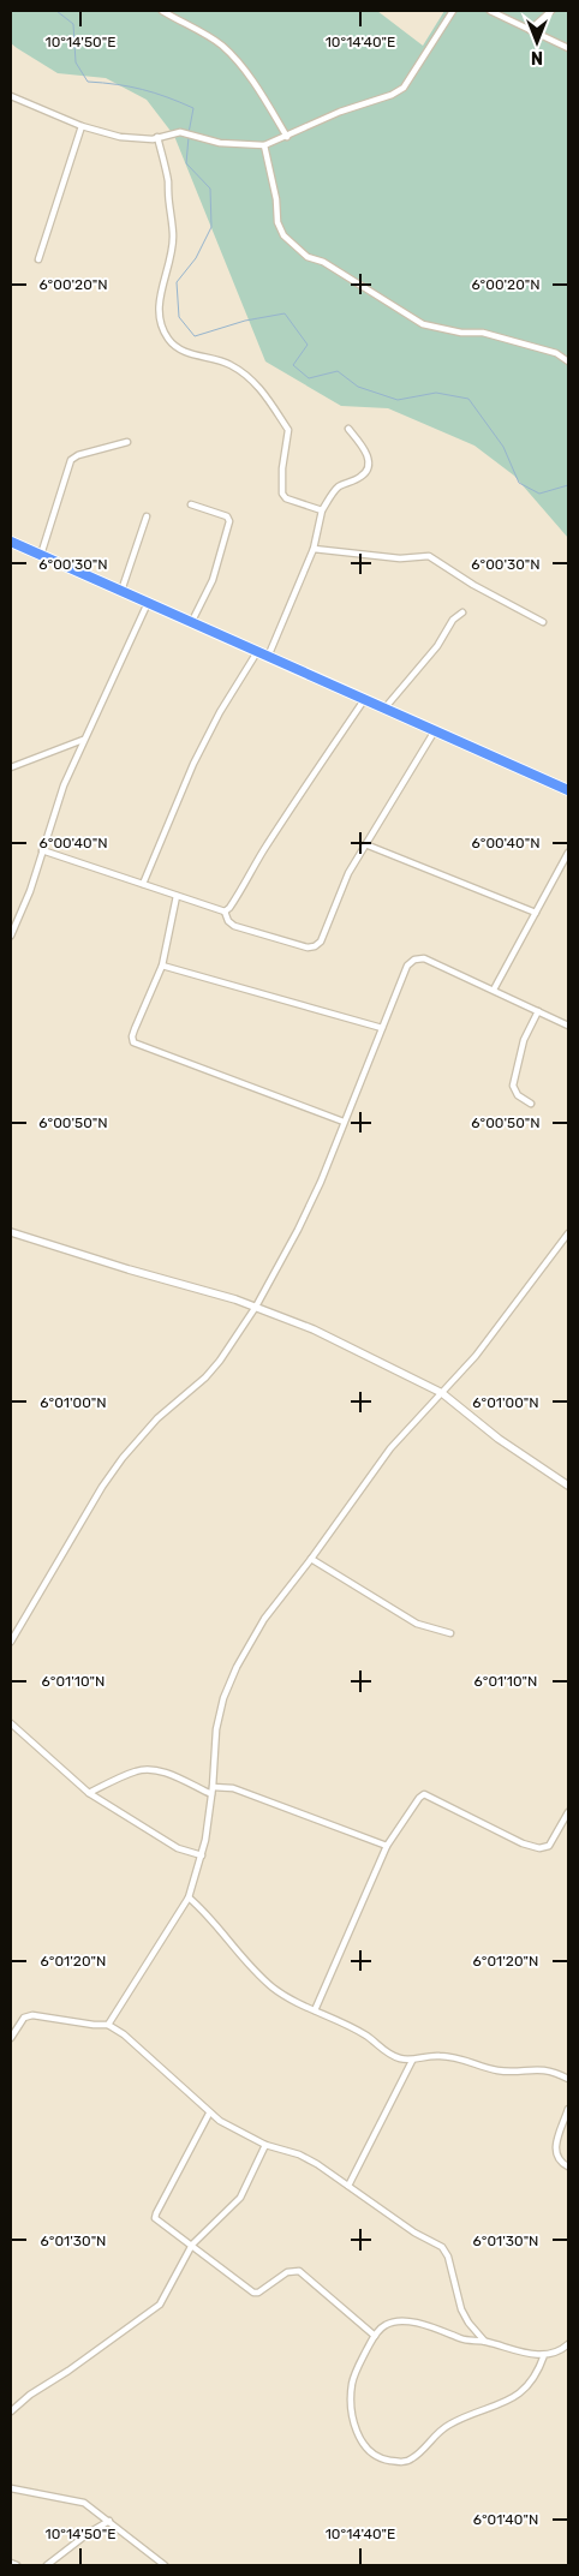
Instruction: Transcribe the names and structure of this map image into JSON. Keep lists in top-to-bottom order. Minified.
{"north":"bottom","coordinates":["10°14'50\"E","10°14'40\"E","6°00'20\"N","6°00'30\"N","6°00'40\"N","6°00'50\"N","6°01'00\"N","6°01'10\"N","6°01'20\"N","6°01'30\"N","6°01'40\"N"]}
